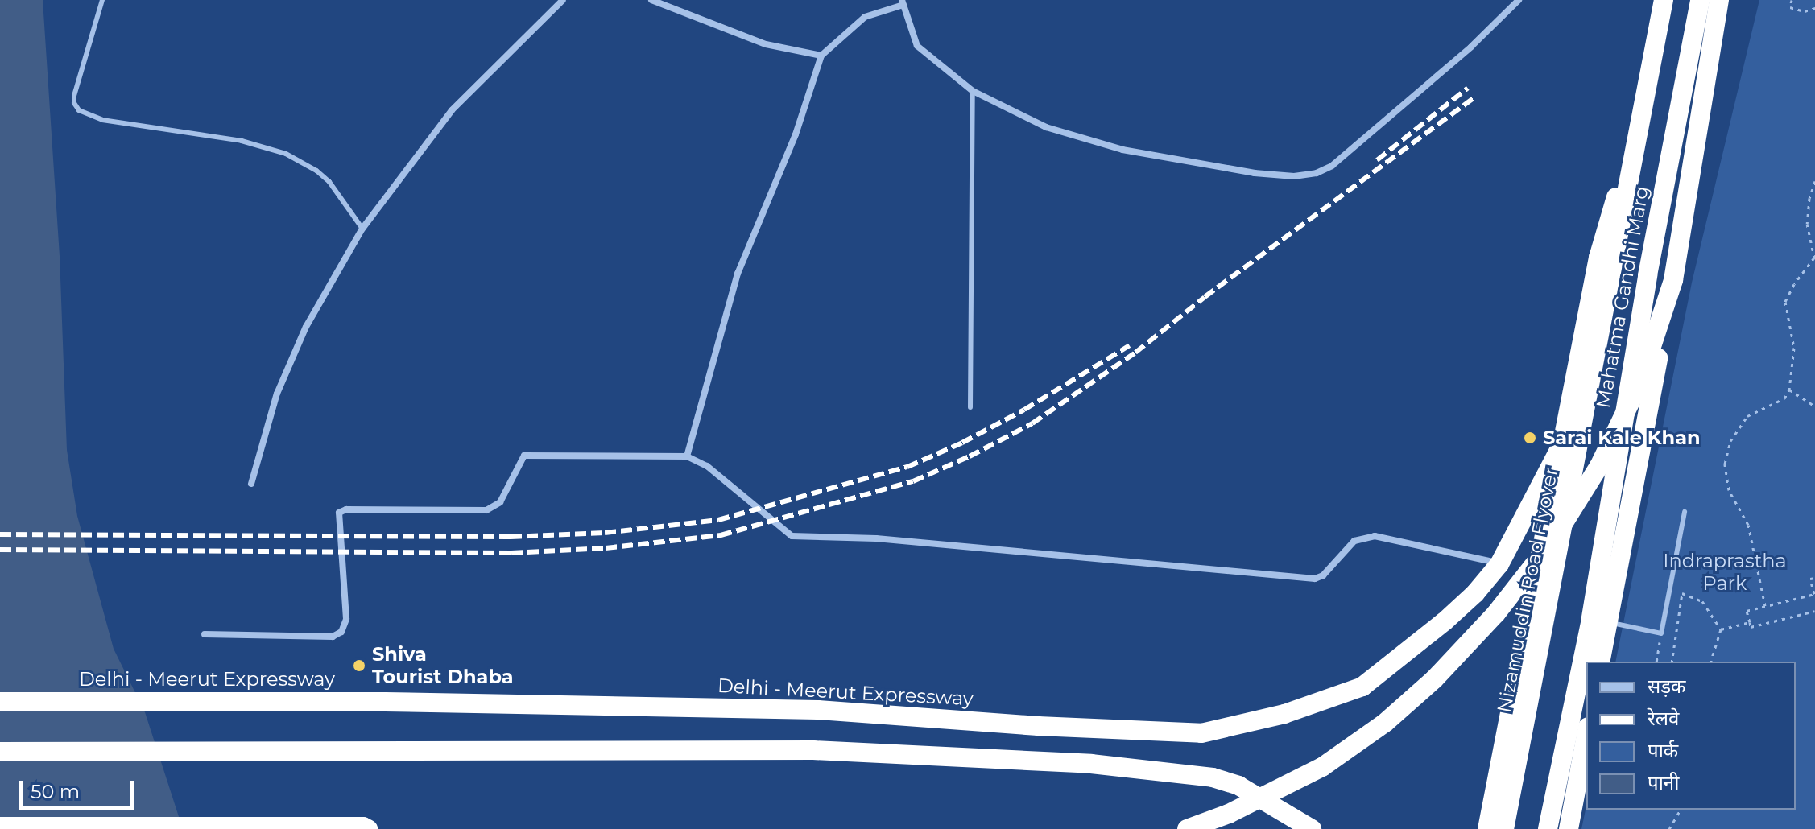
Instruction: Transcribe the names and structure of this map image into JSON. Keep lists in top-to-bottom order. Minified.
{"streets":{"highway":["Mahatma Gandhi Marg","Nizamuddin Road Flyover","Delhi - Meerut Expressway"]},"parks":["Indraprastha Park"],"places":["Sarai Kale Khan","Shiva Tourist Dhaba"],"legend":["सड़क","रेलवे","पार्क","पानी"],"scale_bar":"50 m"}
